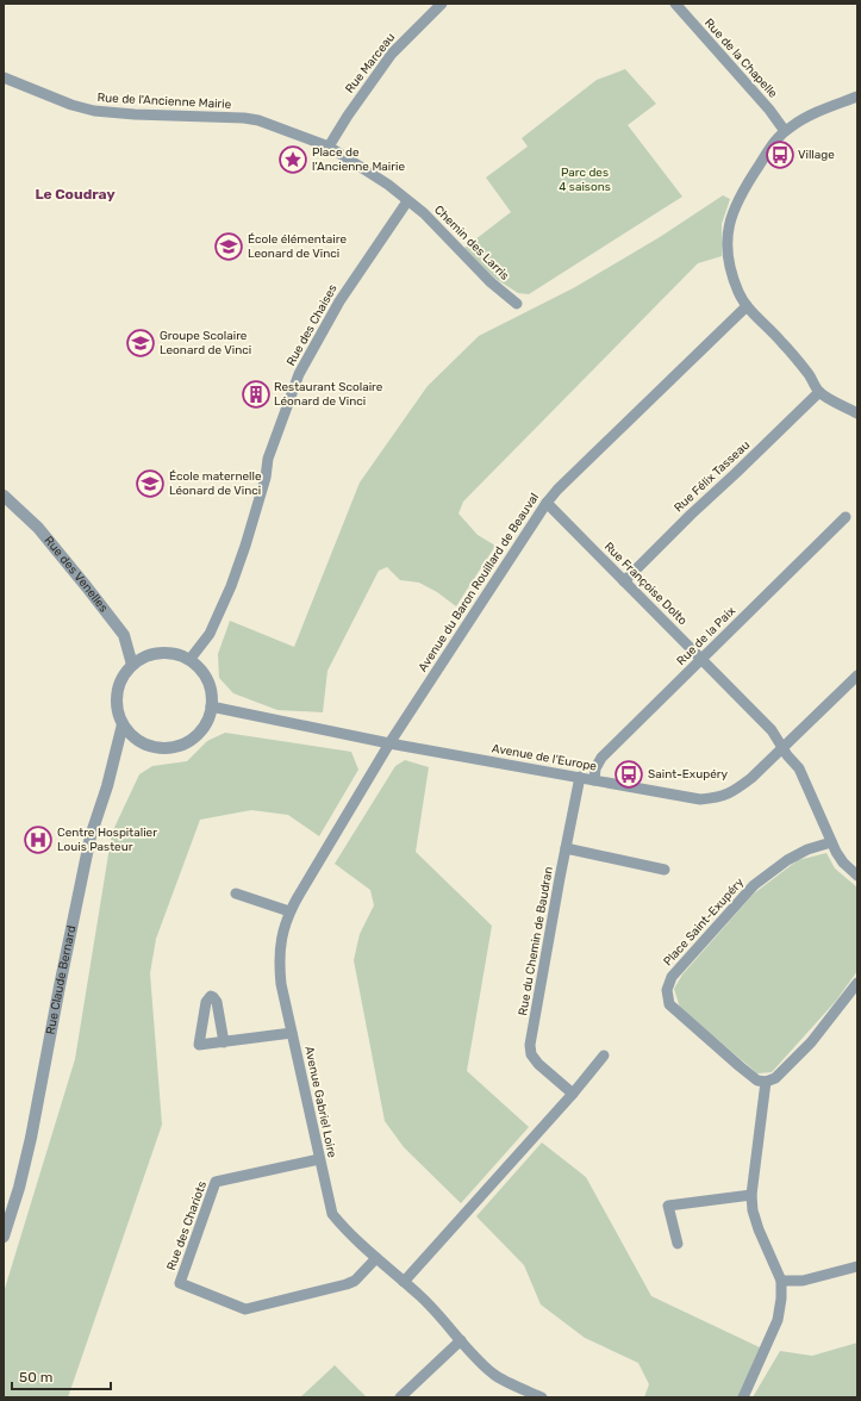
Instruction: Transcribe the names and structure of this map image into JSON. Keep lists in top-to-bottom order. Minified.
{"streets":{"street":["Rue de la Chapelle","Rue Marceau","Rue de l'Ancienne Mairie","Chemin des Larris","Rue des Chaises","Rue Félix Tasseau","Rue des Venelles","Avenue du Baron Rouillard de Beauval","Rue Françoise Dolto","Rue de la Paix","Avenue de l'Europe","Place Saint-Exupéry","Rue du Chemin de Baudran","Rue Claude Bernard","Avenue Gabriel Loire","Rue des Chariots"]},"crossings":[["Rue Marceau","Rue de l'Ancienne Mairie"],["Chemin des Larris","Rue des Chaises"],["Rue des Chaises","Rue des Venelles"],["Rue des Chaises","Avenue de l'Europe"],["Rue des Chaises","Rue Claude Bernard"],["Rue Félix Tasseau","Rue Françoise Dolto"],["Rue des Venelles","Avenue de l'Europe"],["Rue des Venelles","Rue Claude Bernard"],["Avenue du Baron Rouillard de Beauval","Rue Françoise Dolto"],["Avenue du Baron Rouillard de Beauval","Avenue de l'Europe"],["Avenue du Baron Rouillard de Beauval","Avenue Gabriel Loire"],["Rue Françoise Dolto","Rue de la Paix"],["Rue Françoise Dolto","Avenue de l'Europe"],["Rue Françoise Dolto","Place Saint-Exupéry"],["Rue de la Paix","Avenue de l'Europe"],["Avenue de l'Europe","Rue du Chemin de Baudran"],["Avenue de l'Europe","Rue Claude Bernard"],["Avenue de l'Europe","Avenue Gabriel Loire"],["Avenue Gabriel Loire","Rue des Chariots"]],"districts":["Le Coudray"],"parks":["Parc des 4 saisons"],"places":{"bus stop":["Village","Saint-Exupéry"],"place":["Place de l'Ancienne Mairie"],"school or university":["École élémentaire Leonard de Vinci","Groupe Scolaire Leonard de Vinci","École maternelle Léonard de Vinci"],"building":["Restaurant Scolaire Léonard de Vinci"],"hospital":["Centre Hospitalier Louis Pasteur"]},"scale_bar":"50 m"}
